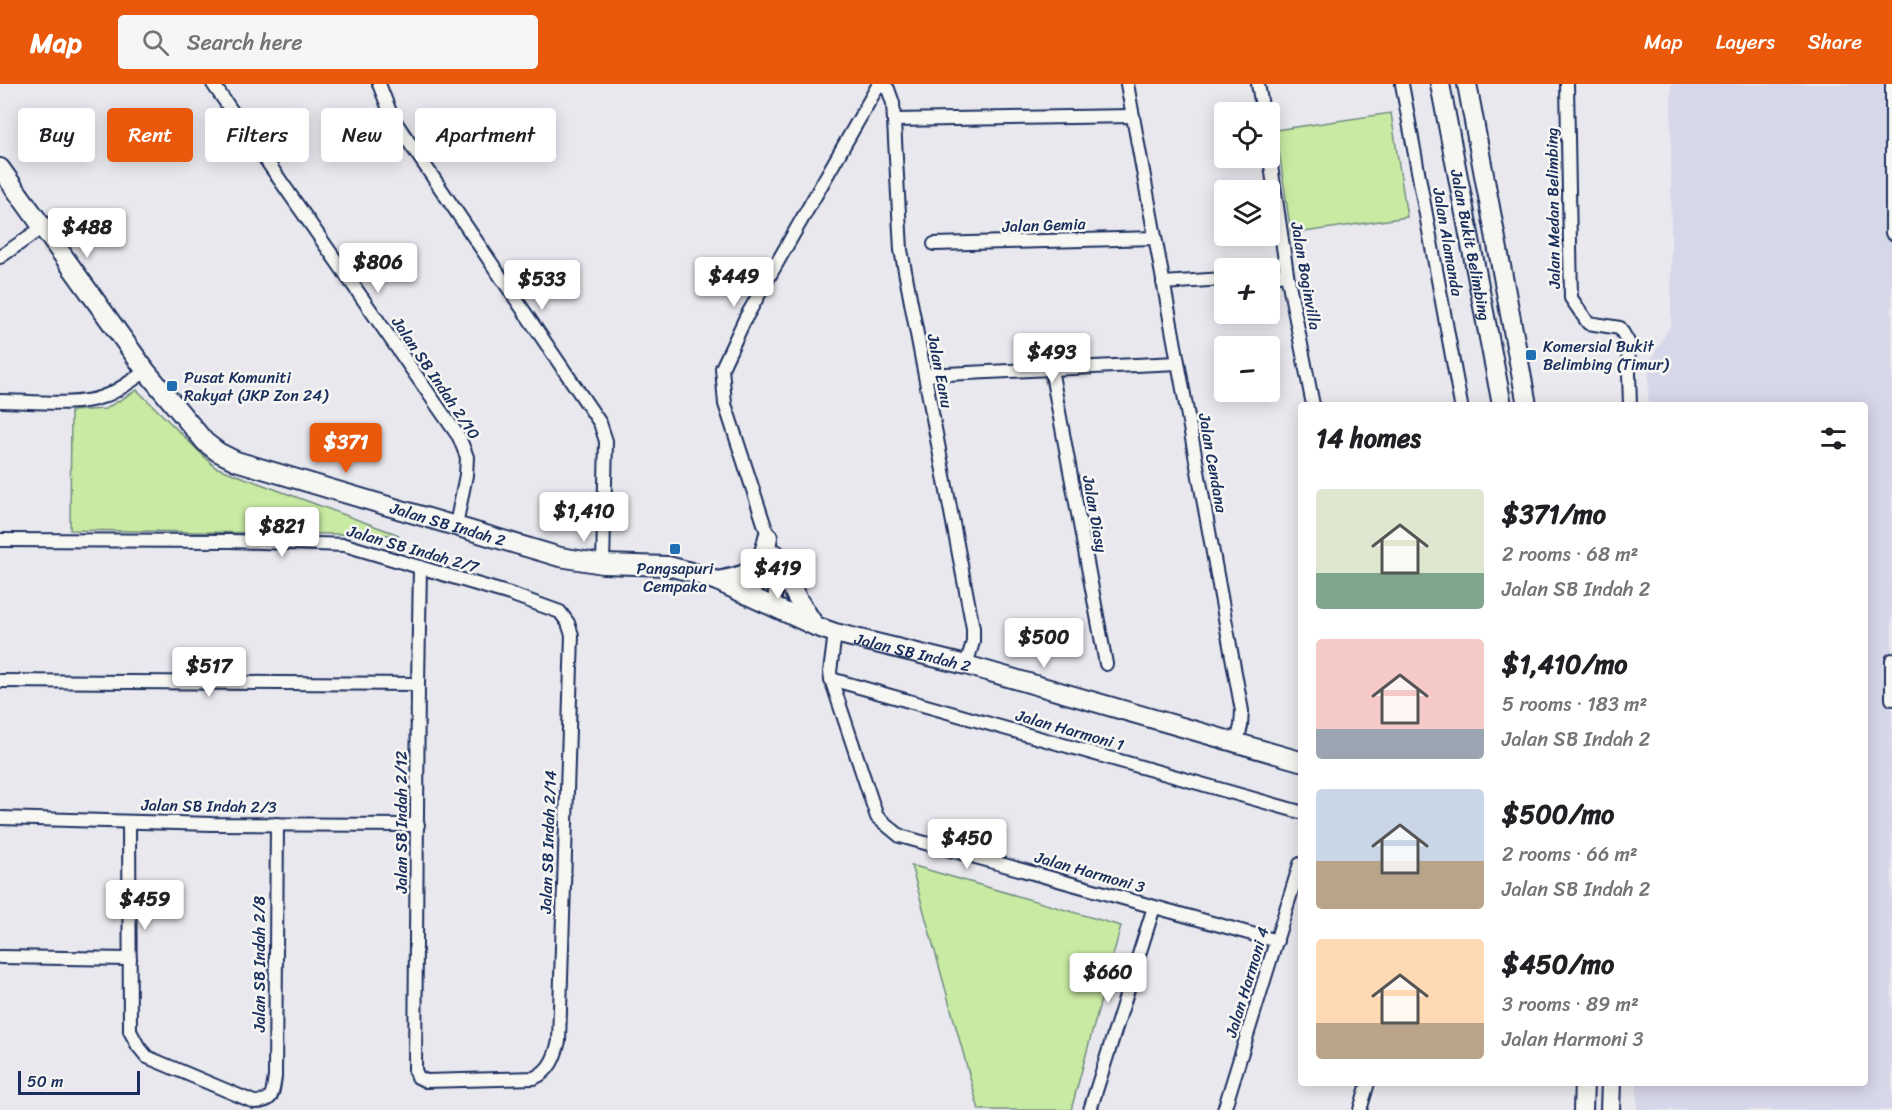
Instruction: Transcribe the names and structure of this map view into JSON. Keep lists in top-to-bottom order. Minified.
{"streets":{"street":["Jalan Medan Belimbing","Jalan Gemia","Jalan Alamanda","Jalan Bukit Belimbing","Jalan Boginvilla","Jalan Eanu","Jalan SB Indah 2/10","Jalan Cendana","Jalan Diasy","Jalan SB Indah 2","Jalan SB Indah 2/7","Jalan Harmoni 1","Jalan SB Indah 2/3","Jalan SB Indah 2/12","Jalan SB Indah 2/14","Jalan Harmoni 3","Jalan SB Indah 2/8","Jalan Harmoni 4"]},"crossings":[["Jalan Gemia","Jalan Cendana"],["Jalan Eanu","Jalan SB Indah 2"],["Jalan SB Indah 2/10","Jalan SB Indah 2"],["Jalan Cendana","Jalan SB Indah 2"],["Jalan SB Indah 2","Jalan Harmoni 3"],["Jalan SB Indah 2/7","Jalan SB Indah 2/12"],["Jalan SB Indah 2/7","Jalan SB Indah 2/14"],["Jalan Harmoni 1","Jalan Harmoni 3"],["Jalan SB Indah 2/3","Jalan SB Indah 2/12"],["Jalan SB Indah 2/3","Jalan SB Indah 2/8"],["Jalan SB Indah 2/12","Jalan SB Indah 2/14"],["Jalan Harmoni 3","Jalan Harmoni 4"]],"places":{"transit":["Komersial Bukit Belimbing (Timur)","Pusat Komuniti Rakyat (JKP Zon 24)","Pangsapuri Cempaka"]},"scale_bar":"50 m","page":{"header":"Map","search":"Search here","nav":["Map","Layers","Share"],"map_buttons":["+","−"],"chip":["Buy","Rent","Filters","New","Apartment"],"price":["$488","$806","$449","$533","$493","$371","$1,410","$821","$419","$500","$517","$450","$459","$660"],"heading":"14 homes","list":[{"name":"$371/mo","note":"2 rooms · 68 m² · Jalan SB Indah 2"},{"name":"$1,410/mo","note":"5 rooms · 183 m² · Jalan SB Indah 2"},{"name":"$500/mo","note":"2 rooms · 66 m² · Jalan SB Indah 2"},{"name":"$450/mo","note":"3 rooms · 89 m² · Jalan Harmoni 3"}],"scale":"50 m"}}
